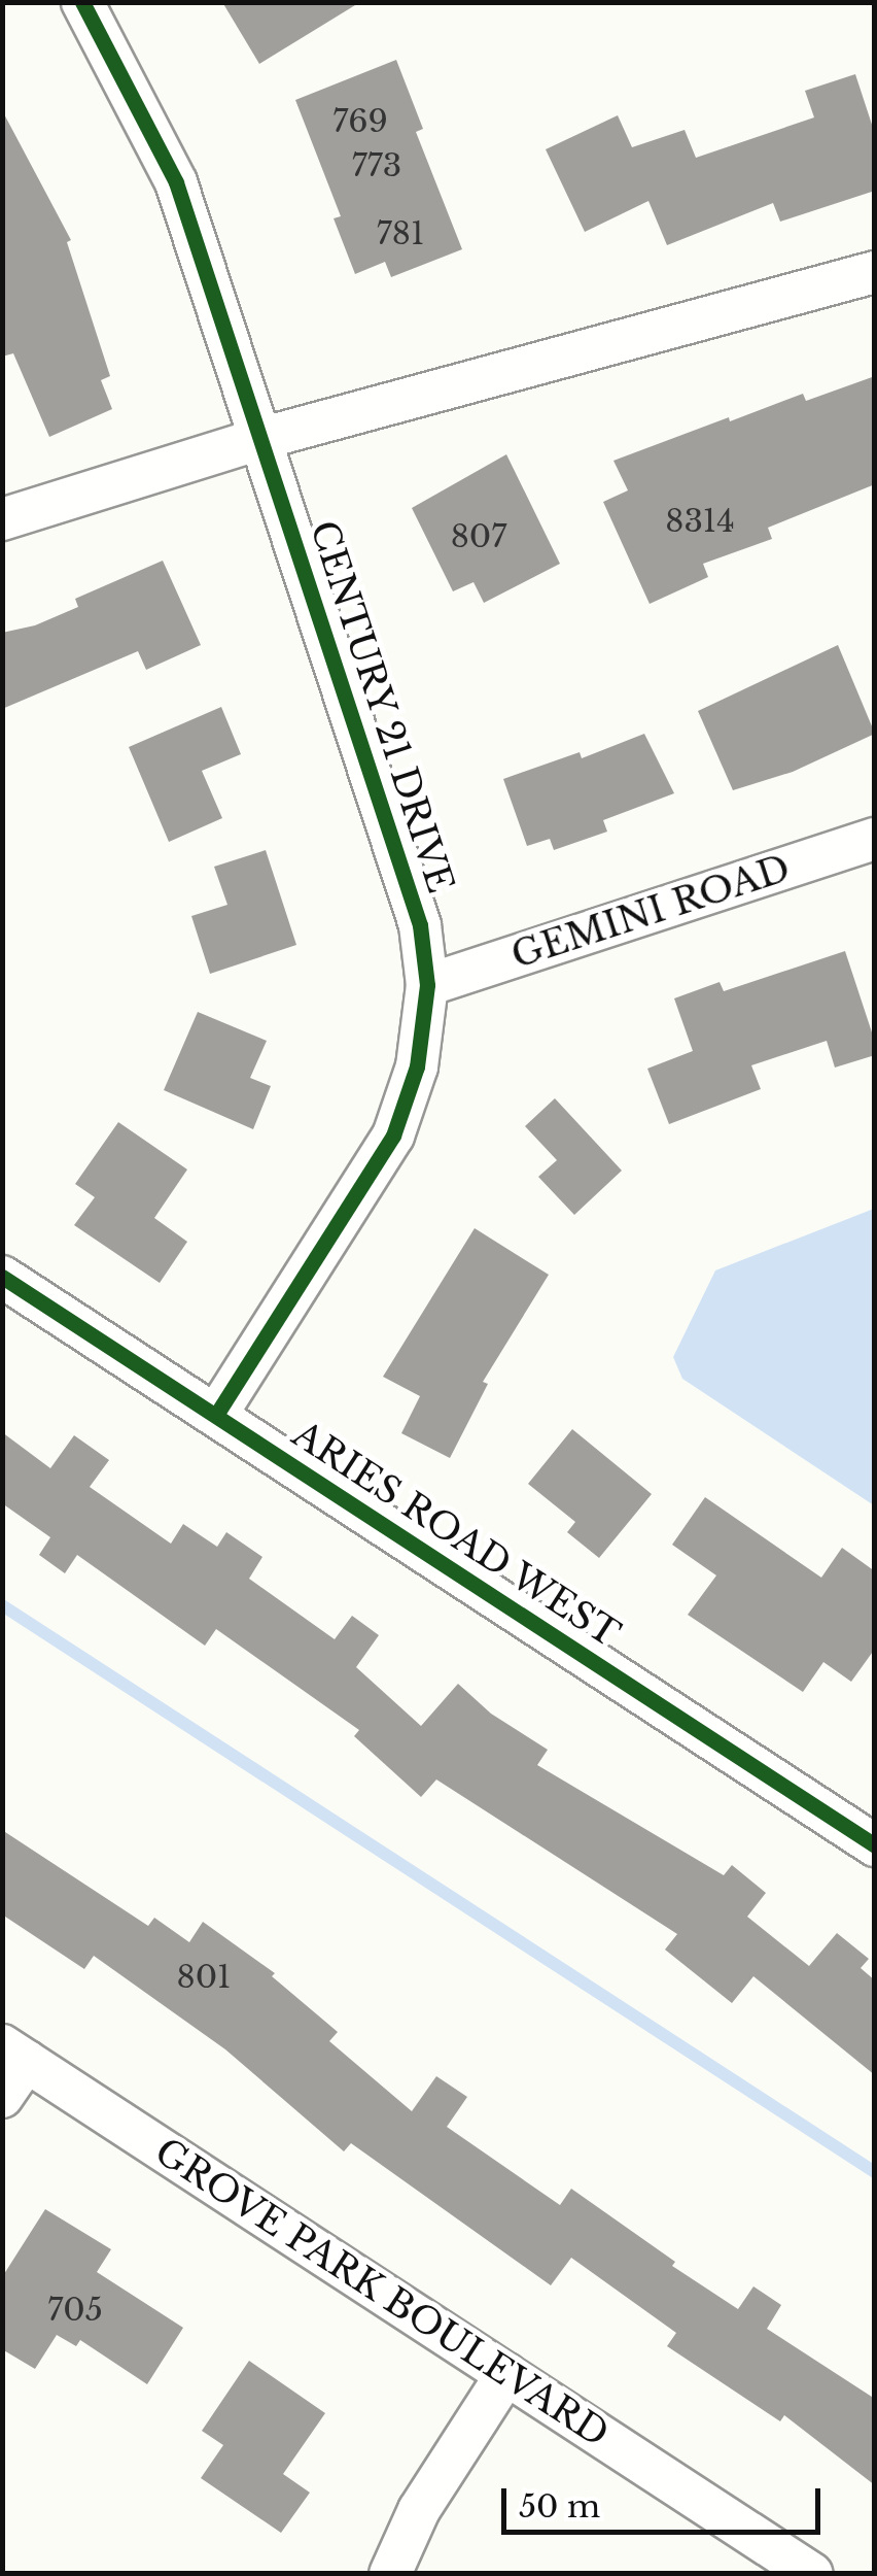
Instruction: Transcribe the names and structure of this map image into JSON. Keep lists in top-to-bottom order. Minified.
{"streets":{"street":["CENTURY 21 DRIVE","GEMINI ROAD","ARIES ROAD WEST","GROVE PARK BOULEVARD"]},"crossings":[["CENTURY 21 DRIVE","GEMINI ROAD"],["CENTURY 21 DRIVE","ARIES ROAD WEST"]],"house_numbers":["769","773","781","8314","807","801","705"],"scale_bar":"50 m"}
